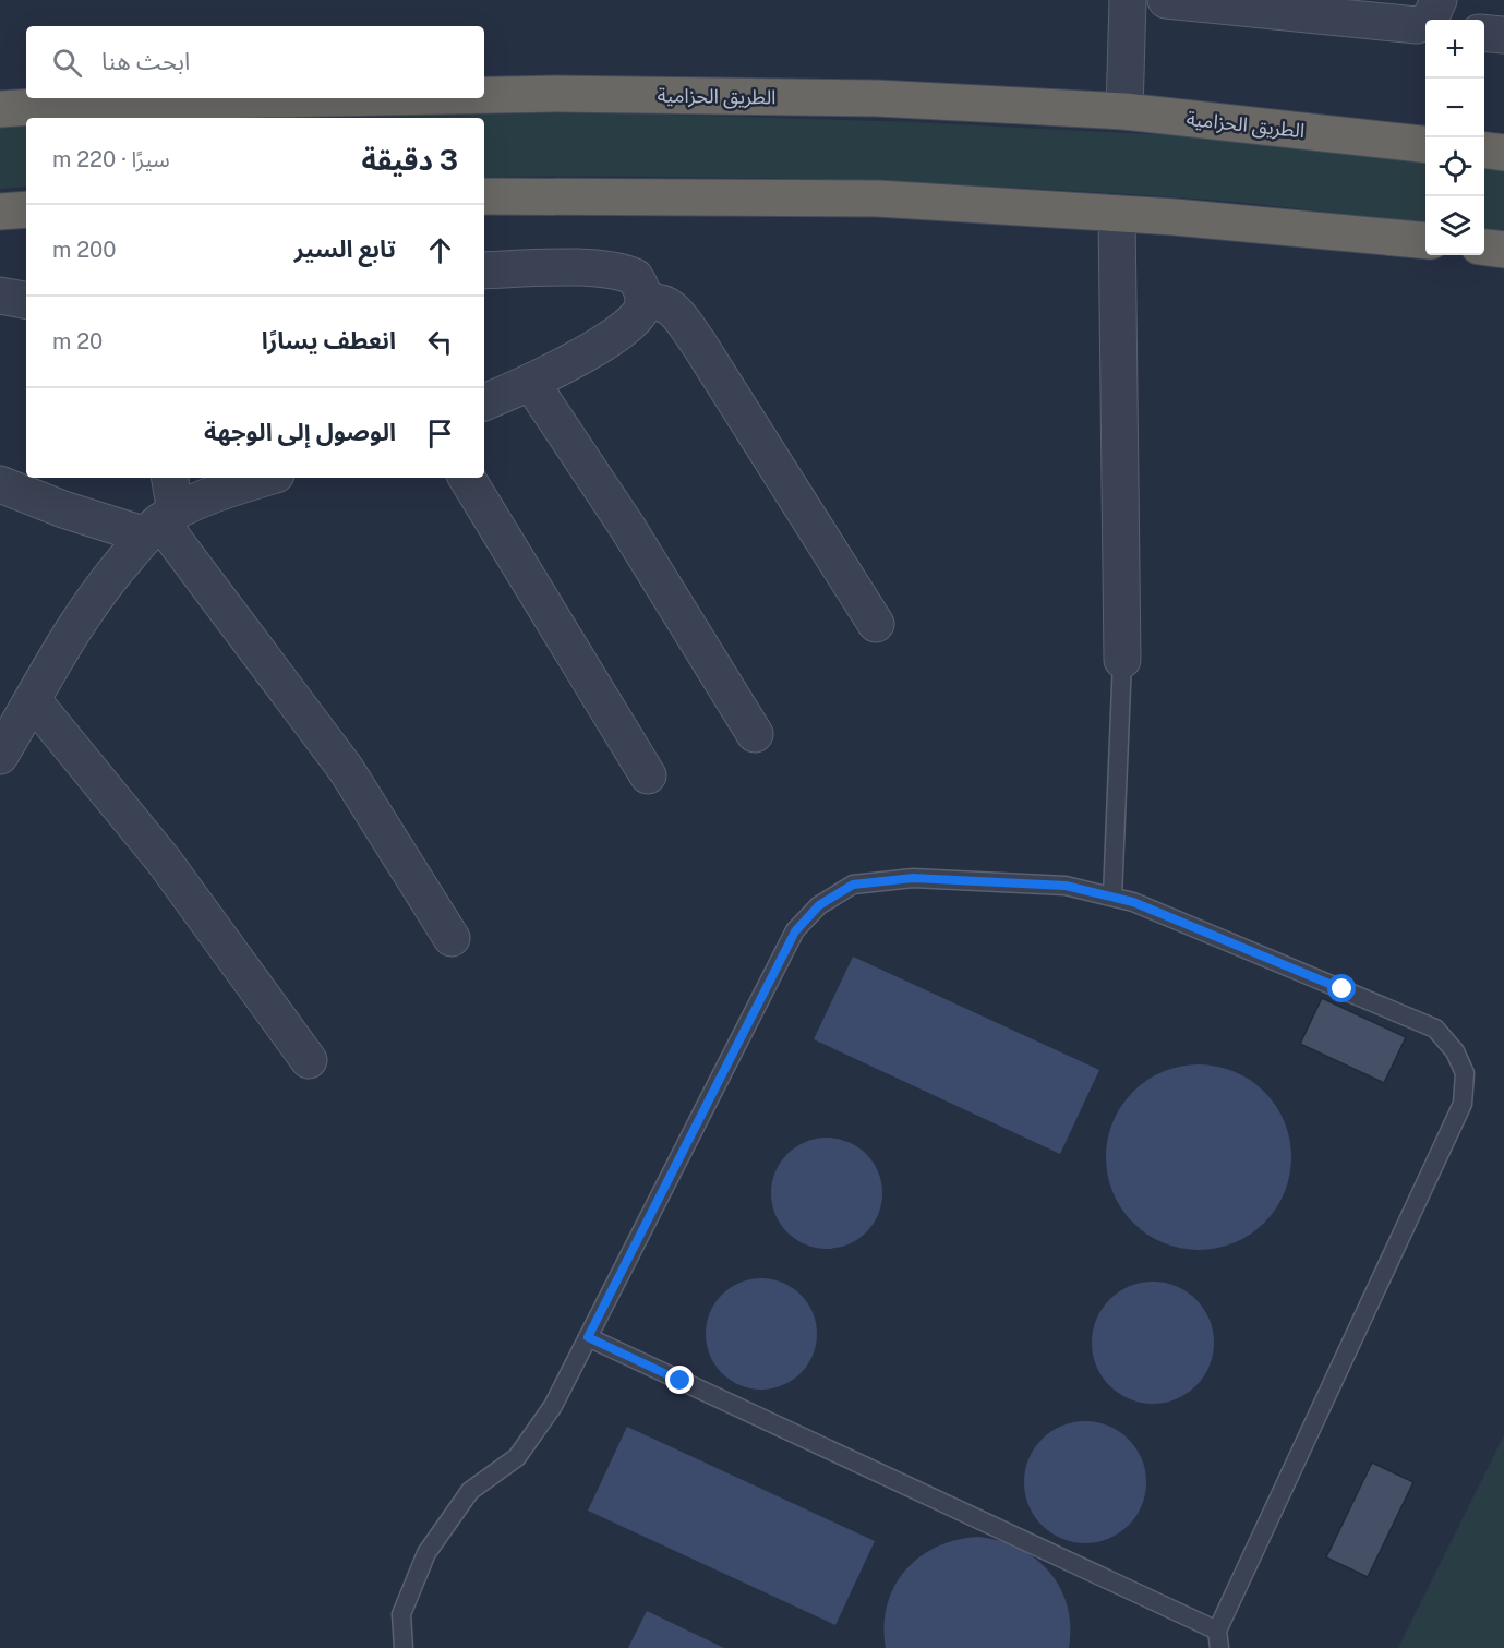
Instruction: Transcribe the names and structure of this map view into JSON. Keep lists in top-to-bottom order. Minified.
{"streets":{"highway":["الطريق الحزامية"]},"page":{"map_buttons":["+","−"],"search":"ابحث هنا","heading":["3 دقيقة","سيرًا · 220 m"],"list":[["تابع السير","200 m"],["انعطف يسارًا","20 m"],"الوصول إلى الوجهة"]}}
